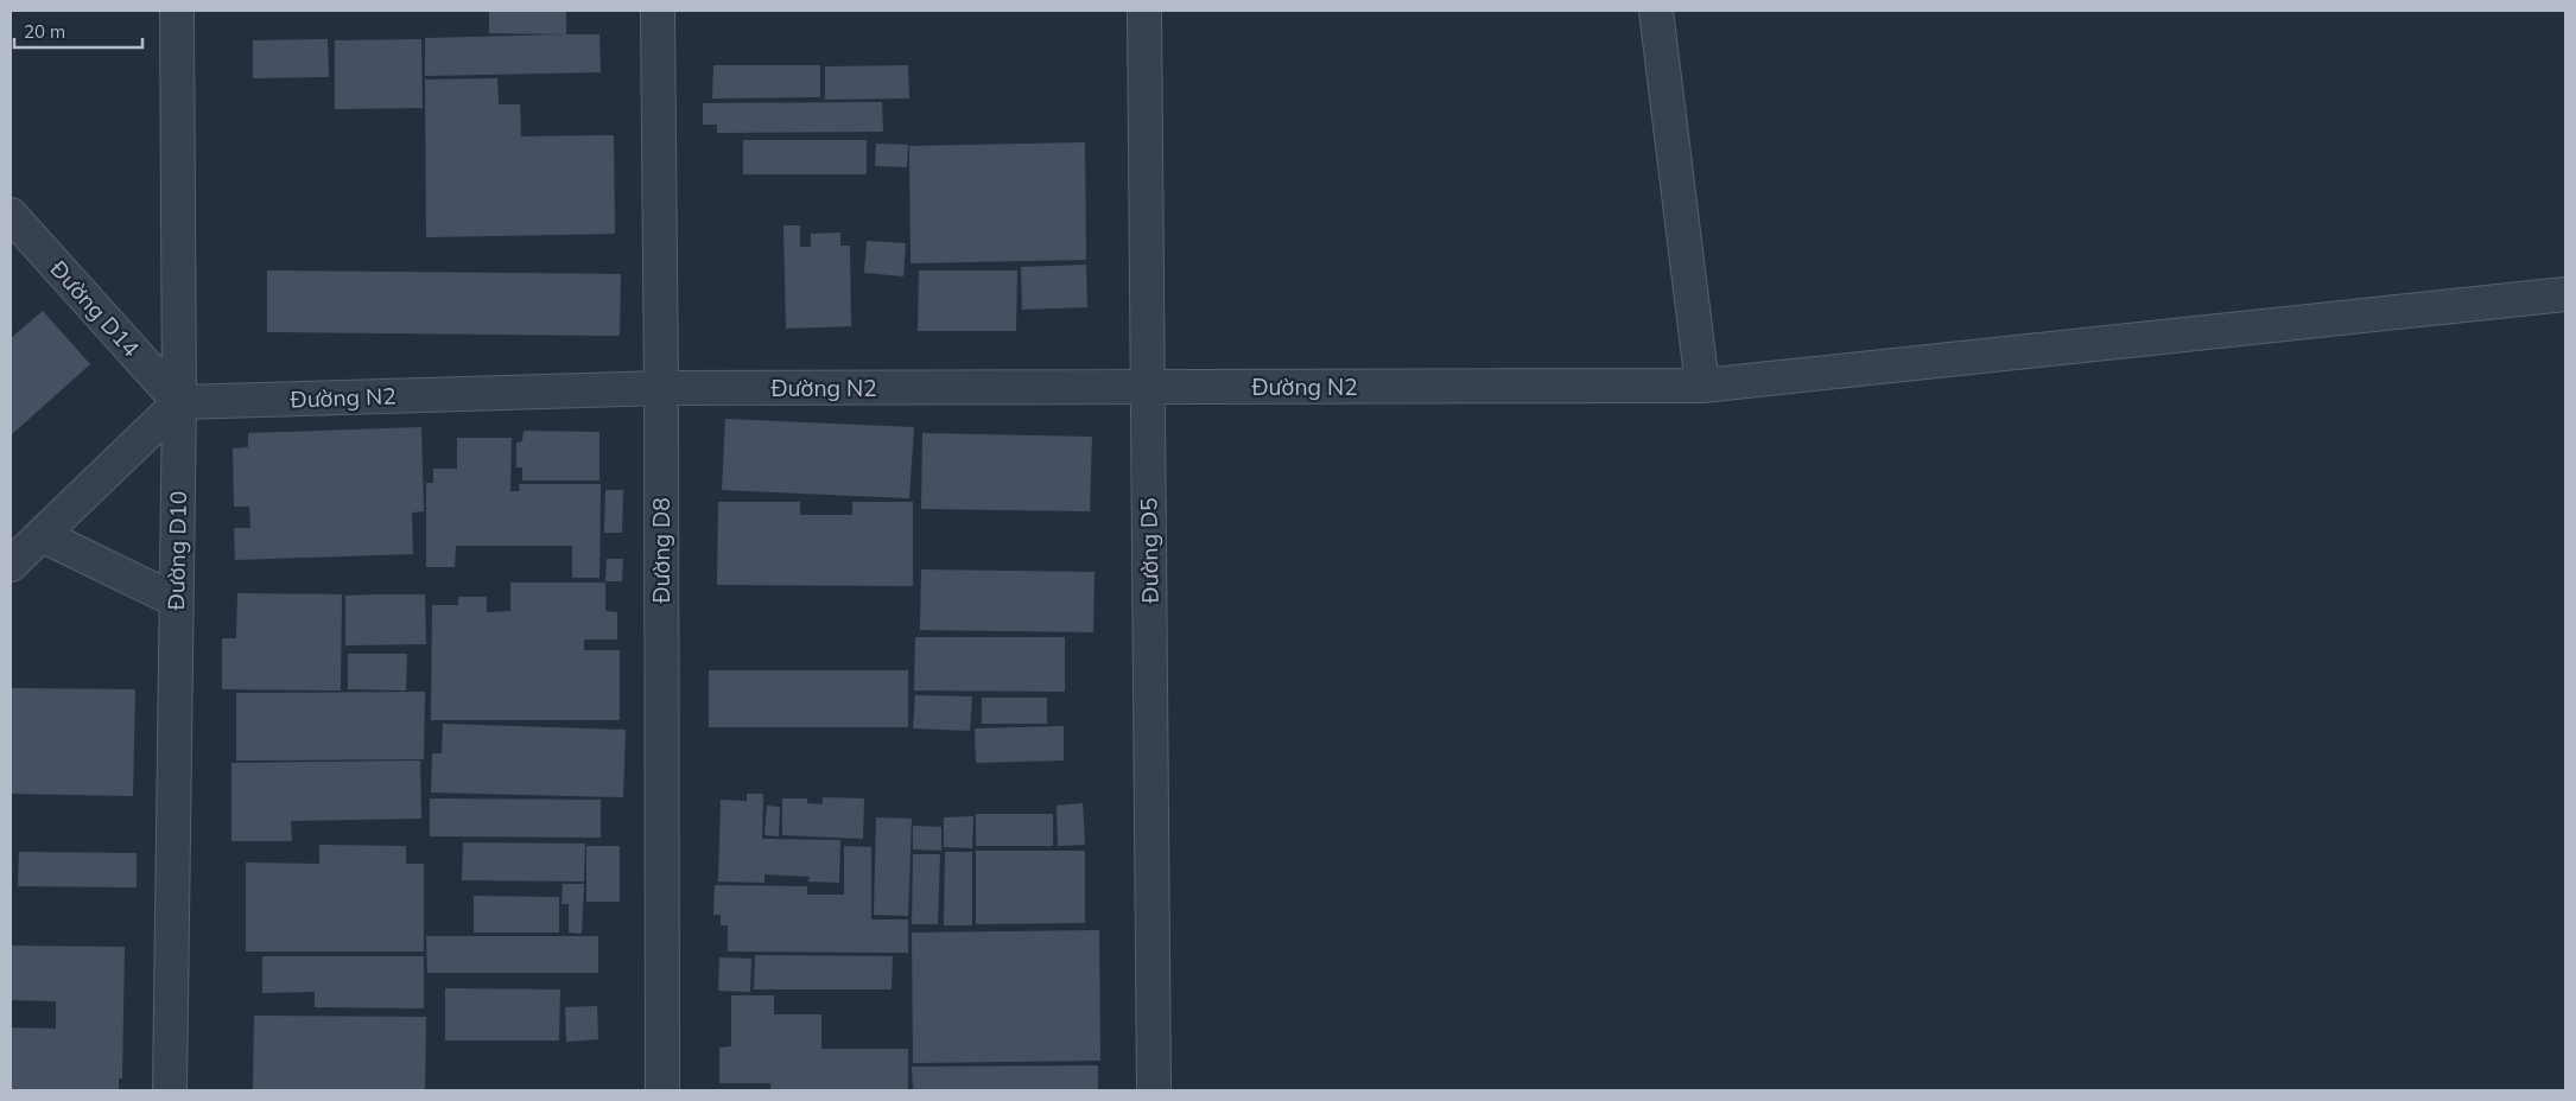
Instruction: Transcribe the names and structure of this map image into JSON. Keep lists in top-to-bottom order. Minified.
{"streets":{"street":["Đường D14","Đường N2","Đường D10","Đường D8","Đường D5"]},"crossings":[["Đường D14","Đường N2"],["Đường D14","Đường D10"],["Đường N2","Đường D10"],["Đường N2","Đường D8"],["Đường N2","Đường D5"]],"scale_bar":"20 m"}
